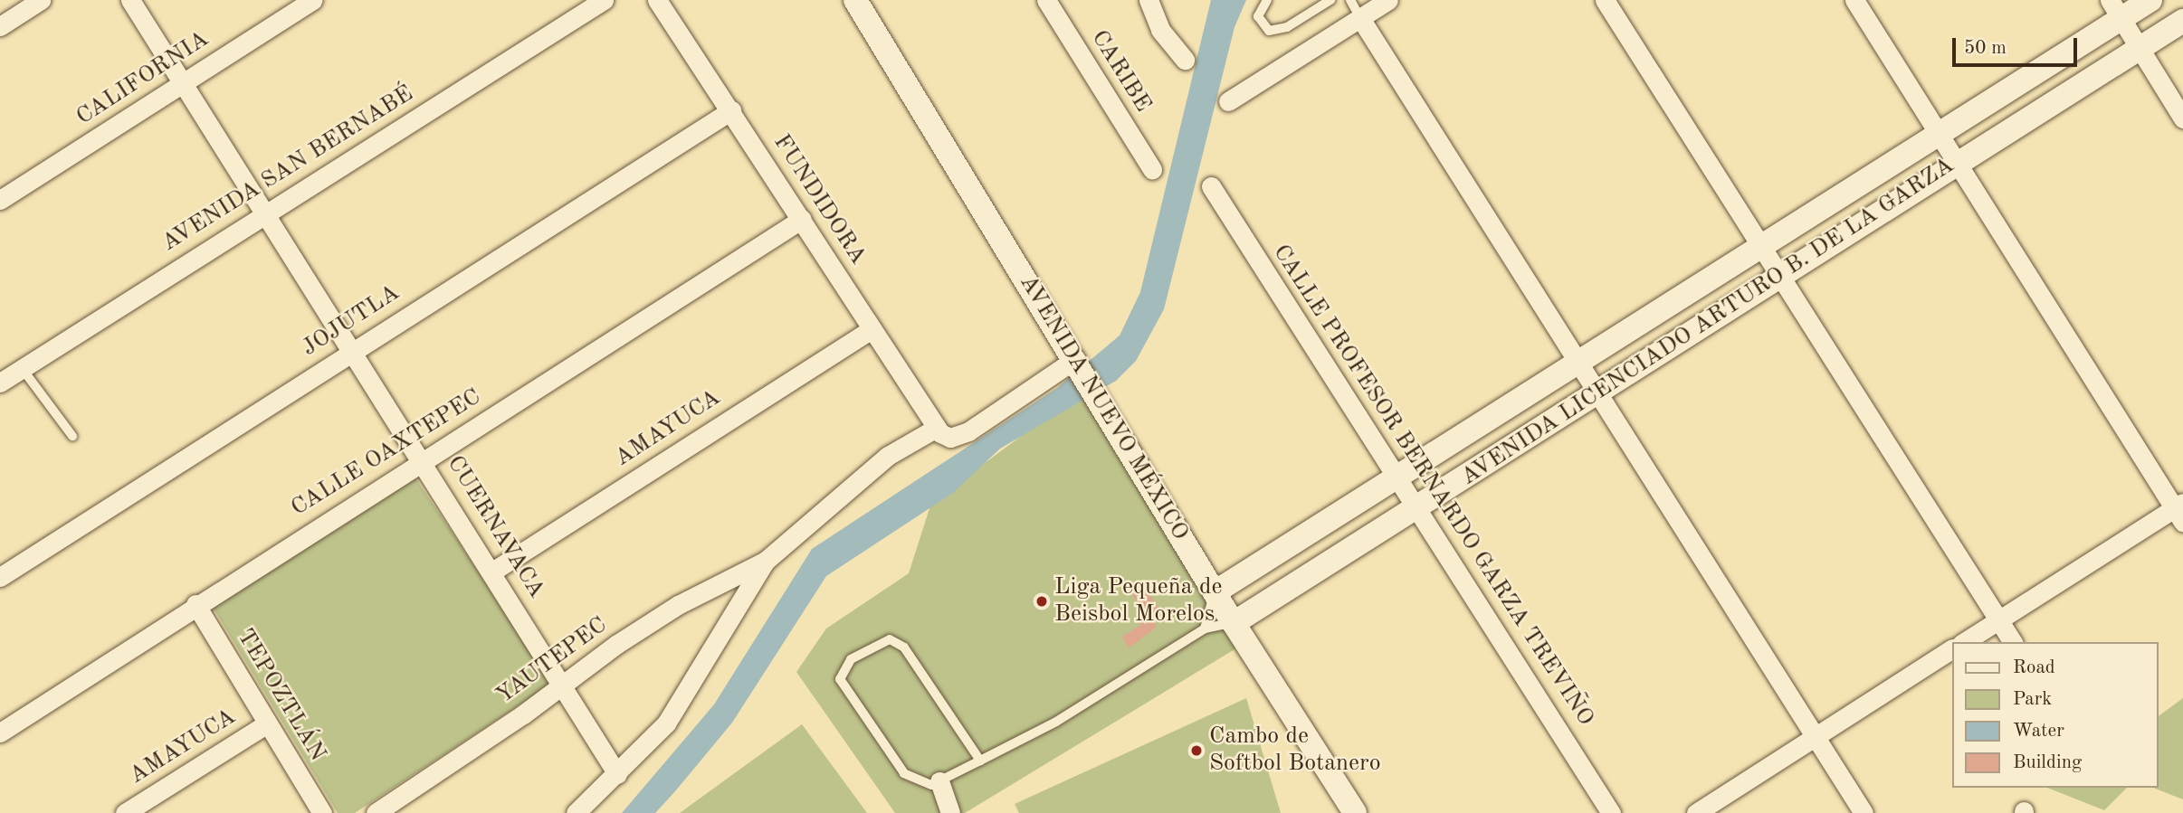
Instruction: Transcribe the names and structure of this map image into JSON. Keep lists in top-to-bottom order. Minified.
{"streets":{"street":["CARIBE","CALIFORNIA","AVENIDA SAN BERNABÉ","FUNDIDORA","JOJUTLA","AVENIDA LICENCIADO ARTURO B. DE LA GARZA","AVENIDA NUEVO MÉXICO","AMAYUCA","CALLE OAXTEPEC","CALLE PROFESOR BERNARDO GARZA TREVIÑO","CUERNAVACA","YAUTEPEC","TEPOZTLÁN"]},"crossings":[["CALIFORNIA","CUERNAVACA"],["AVENIDA SAN BERNABÉ","CUERNAVACA"],["FUNDIDORA","JOJUTLA"],["FUNDIDORA","AMAYUCA"],["FUNDIDORA","CALLE OAXTEPEC"],["JOJUTLA","CUERNAVACA"],["AVENIDA LICENCIADO ARTURO B. DE LA GARZA","AVENIDA NUEVO MÉXICO"],["AVENIDA LICENCIADO ARTURO B. DE LA GARZA","CALLE PROFESOR BERNARDO GARZA TREVIÑO"],["AMAYUCA","CUERNAVACA"],["AMAYUCA","TEPOZTLÁN"],["CALLE OAXTEPEC","CUERNAVACA"],["CALLE OAXTEPEC","TEPOZTLÁN"],["CUERNAVACA","YAUTEPEC"]],"places":["Liga Pequeña de Beisbol Morelos","Cambo de Softbol Botanero"],"legend":["Road","Park","Water","Building"],"scale_bar":"50 m"}
